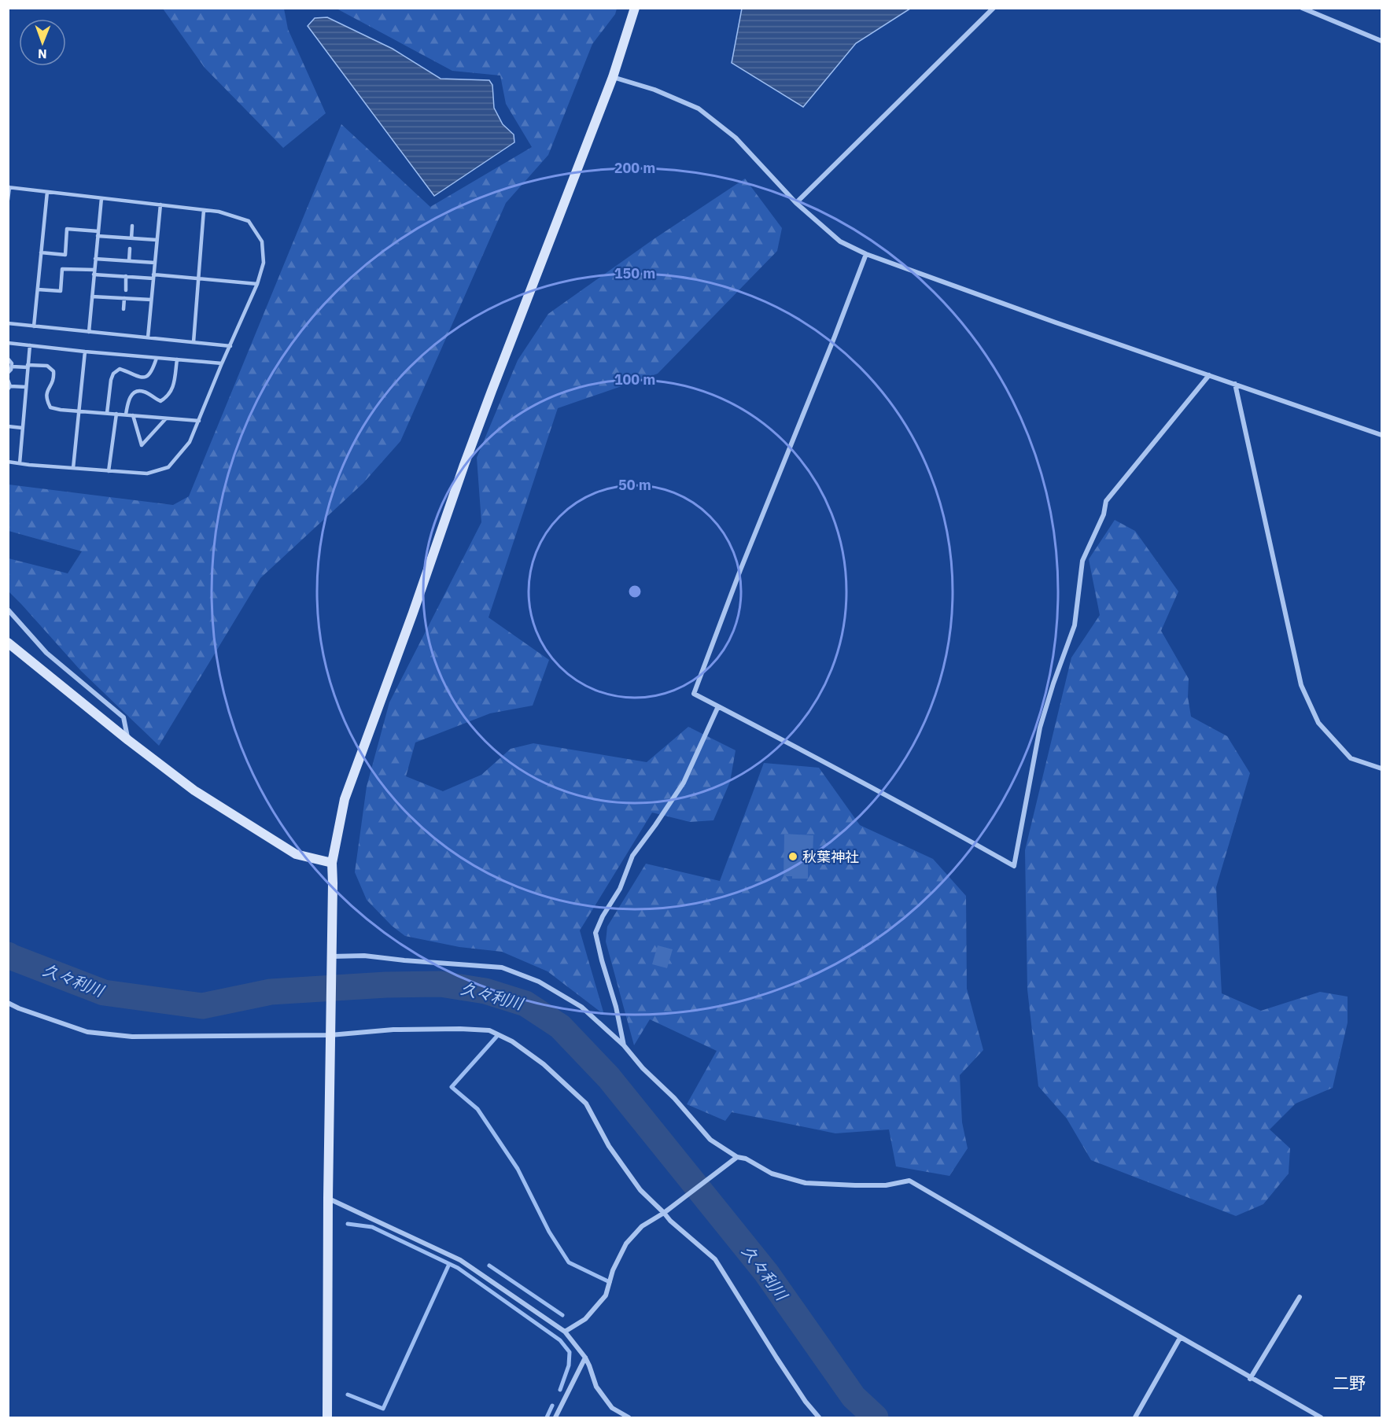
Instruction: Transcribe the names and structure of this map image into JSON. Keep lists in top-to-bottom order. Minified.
{"districts":["二野"],"water":["久々利川"],"places":["秋葉神社"],"north":"bottom","rings":["200 m","150 m","100 m","50 m"]}
